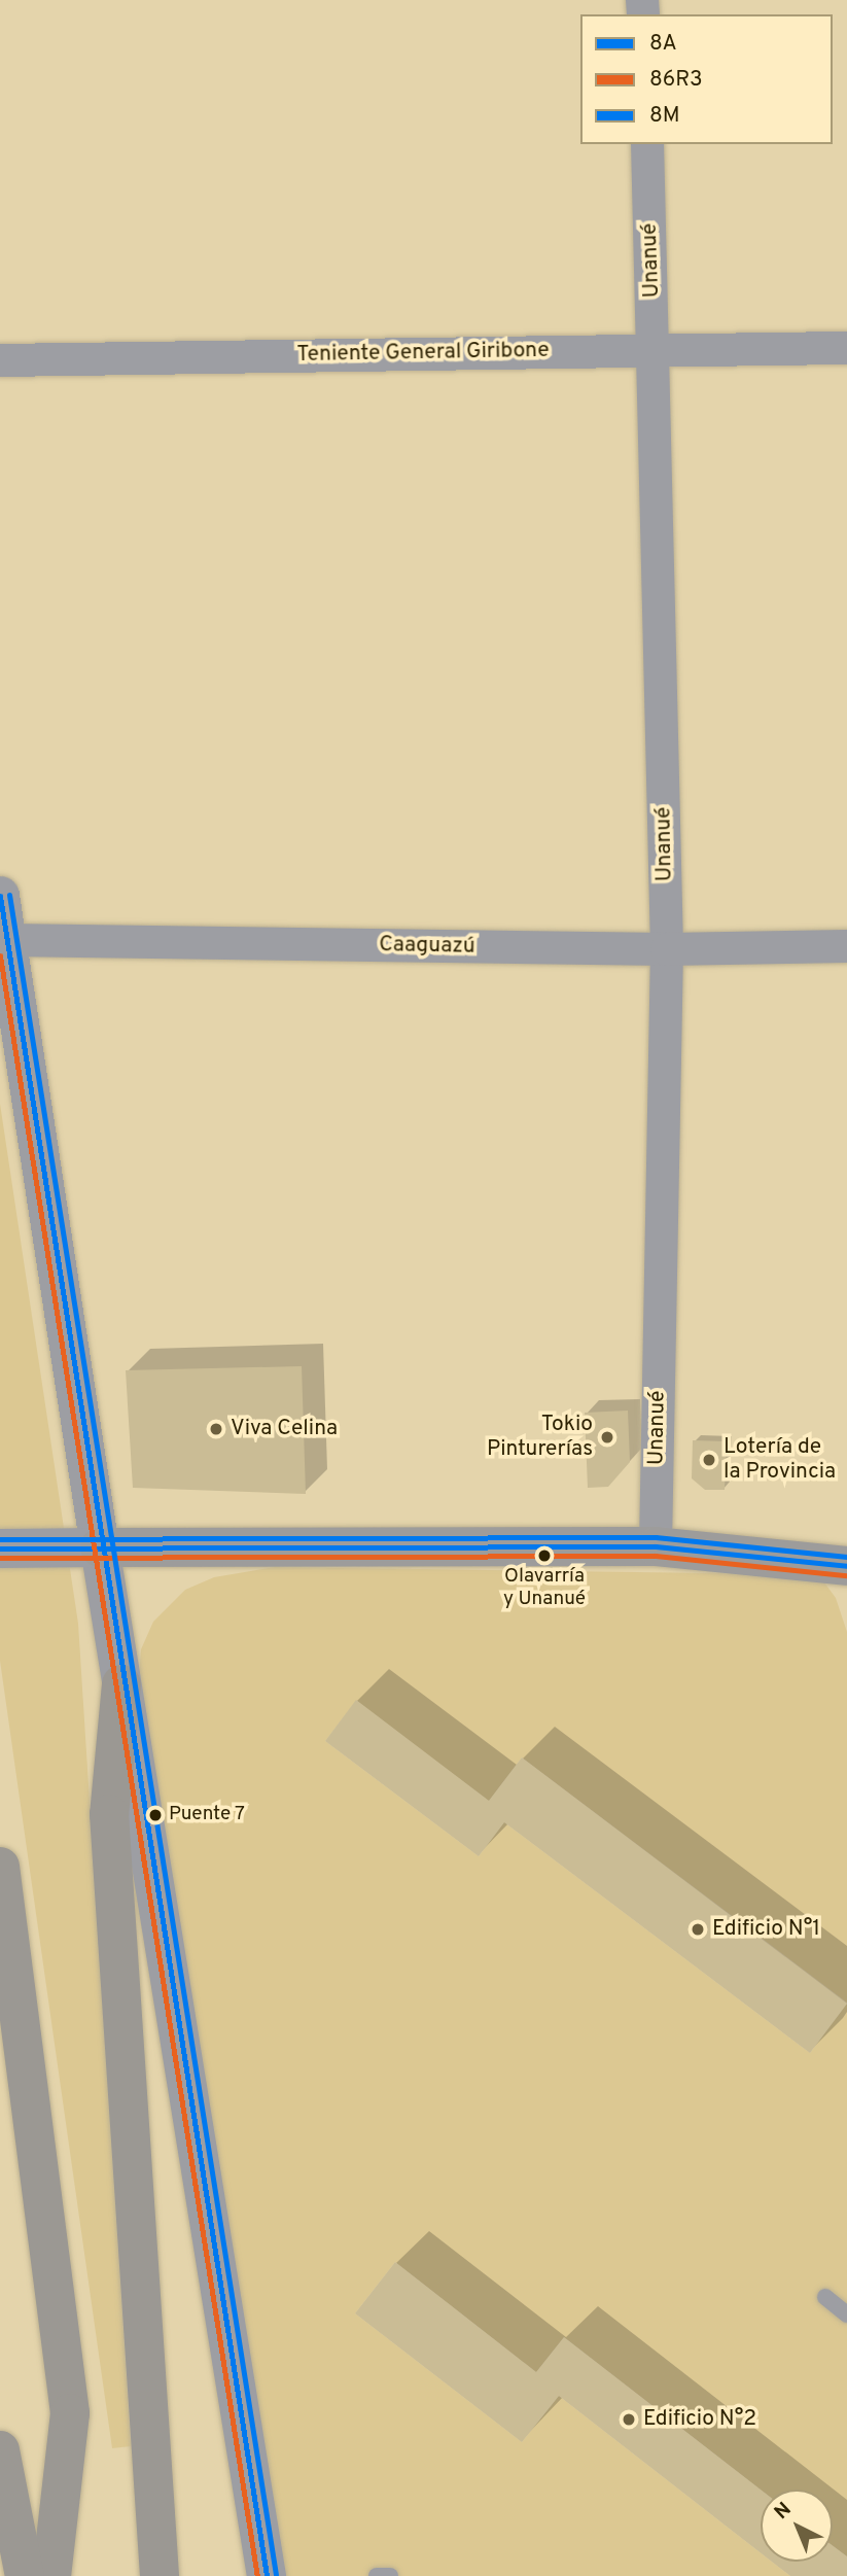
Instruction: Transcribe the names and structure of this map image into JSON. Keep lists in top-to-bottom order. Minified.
{"streets":{"street":["Unanué","Teniente General Giribone","Caaguazú"]},"crossings":[["Unanué","Teniente General Giribone"],["Unanué","Caaguazú"]],"places":["Viva Celina","Tokio Pinturerías","Lotería de la Provincia","Olavarría y Unanué","Puente 7","Edificio N°1","Edificio N°2"],"lines":["transit line 8M","transit line 8A","transit line 86R3"],"legend":["8A","86R3","8M"],"north":"top left"}
